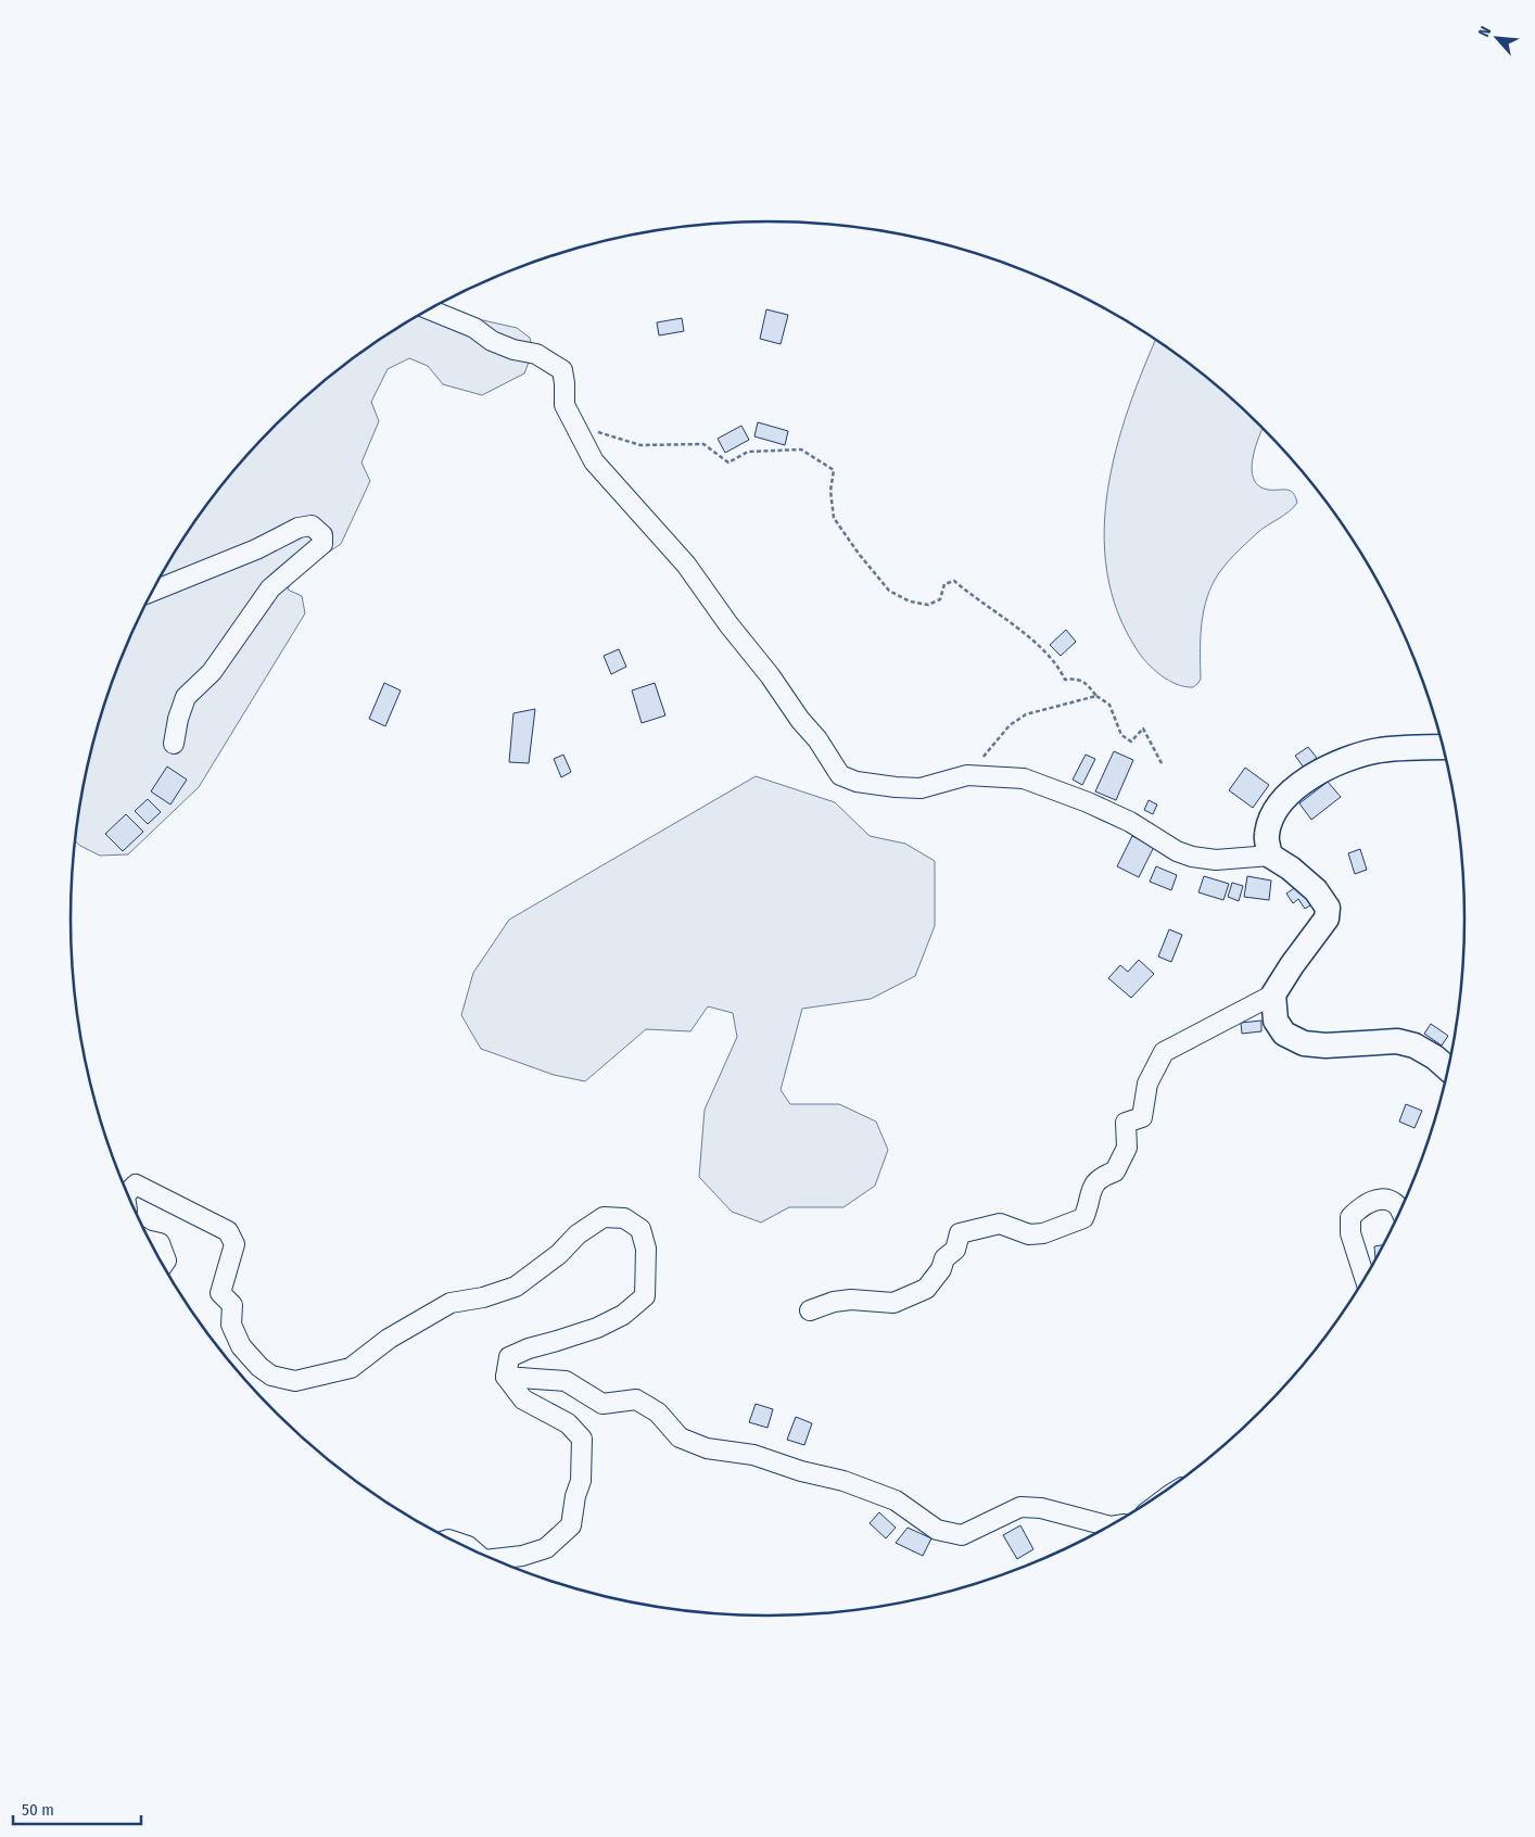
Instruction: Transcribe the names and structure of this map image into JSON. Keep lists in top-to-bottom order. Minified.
{"scale_bar":"50 m","north":"top left"}
